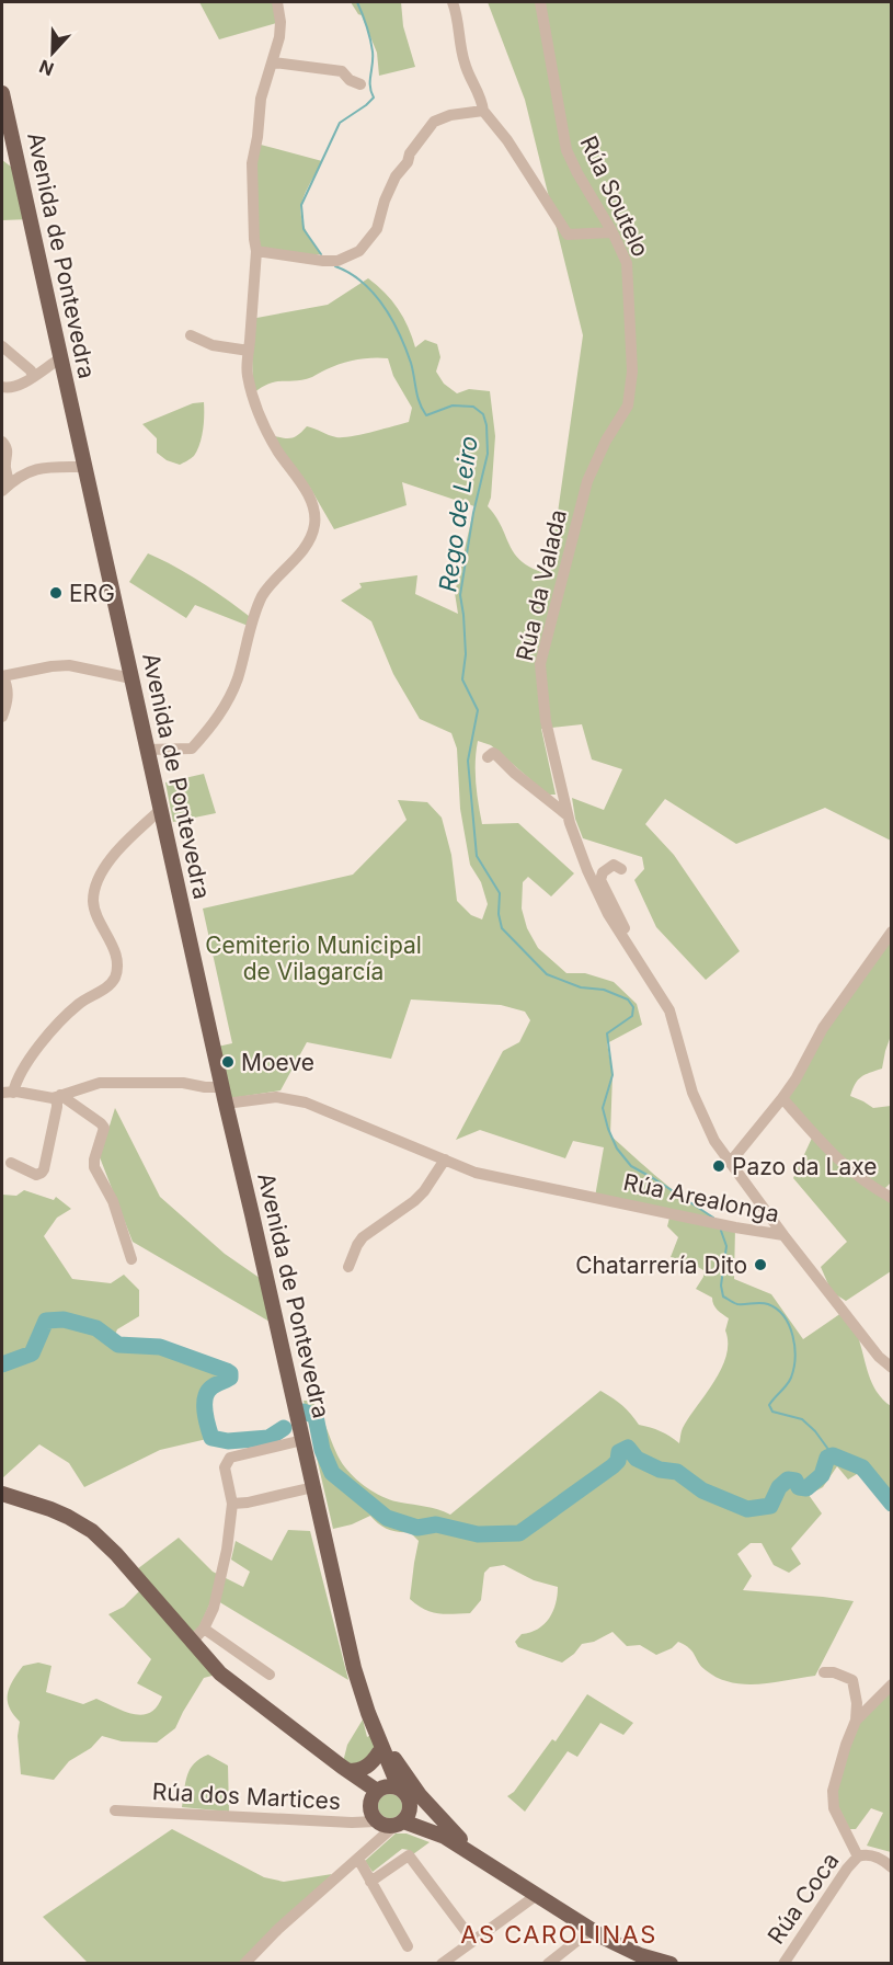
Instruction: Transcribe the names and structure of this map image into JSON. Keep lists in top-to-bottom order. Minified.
{"streets":{"main road":["Avenida de Pontevedra"],"street":["Rúa Soutelo","Rúa da Valada","Rúa Arealonga","Rúa dos Martices","Rúa Coca"]},"crossings":[["Rúa Soutelo","Rúa da Valada"],["Avenida de Pontevedra","Rúa Arealonga"],["Rúa da Valada","Rúa Arealonga"]],"districts":["AS CAROLINAS"],"water":["Rego de Leiro"],"parks":["Cemiterio Municipal de Vilagarcía"],"places":["ERG","Moeve","Pazo da Laxe","Chatarrería Dito"],"north":"bottom"}
